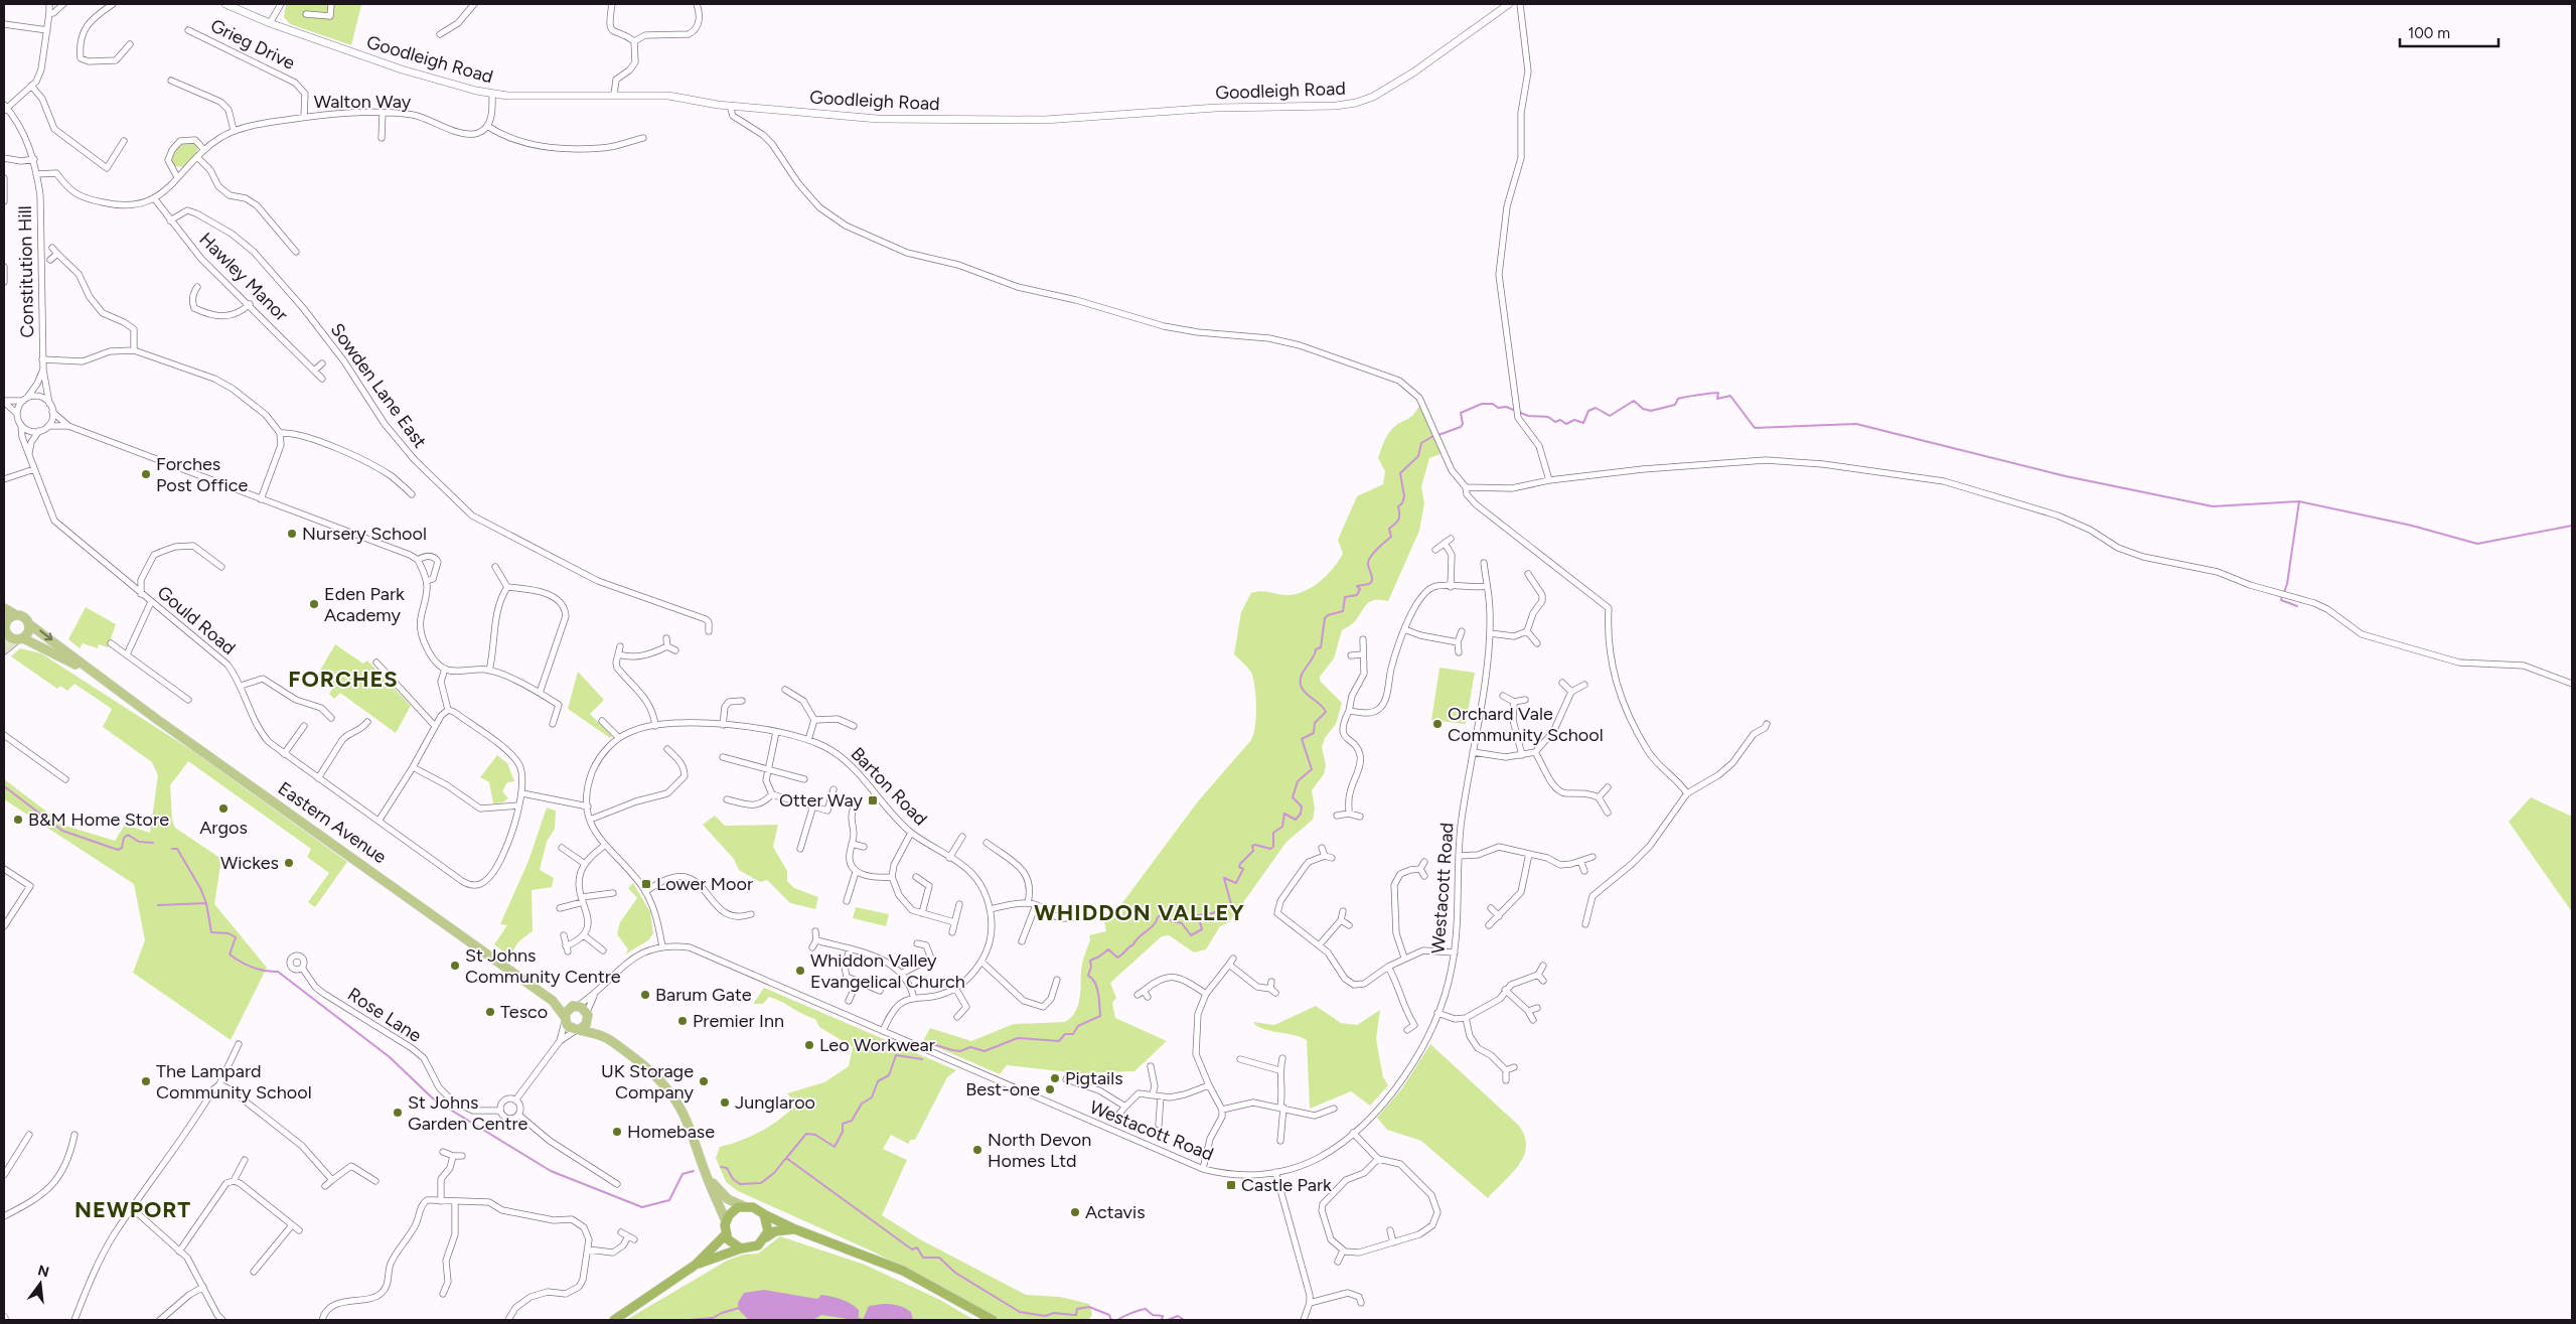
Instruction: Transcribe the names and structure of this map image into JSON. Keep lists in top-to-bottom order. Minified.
{"streets":{"main road":["Eastern Avenue"],"street":["Grieg Drive","Goodleigh Road","Walton Way","Constitution Hill","Hawley Manor","Sowden Lane East","Gould Road","Barton Road","Westacott Road","Rose Lane"]},"crossings":[["Grieg Drive","Walton Way"],["Walton Way","Hawley Manor"],["Constitution Hill","Gould Road"],["Hawley Manor","Sowden Lane East"],["Barton Road","Westacott Road"]],"districts":["FORCHES","WHIDDON VALLEY","NEWPORT"],"places":{"other":["Forches Post Office","Nursery School","Eden Park Academy","Orchard Vale Community School","Argos","B&M Home Store","Wickes","St Johns Community Centre","Whiddon Valley Evangelical Church","Barum Gate","Tesco","Premier Inn","Leo Workwear","Pigtails","The Lampard Community School","UK Storage Company","Best-one","Junglaroo","St Johns Garden Centre","Homebase","North Devon Homes Ltd","Actavis"],"transit":["Otter Way","Lower Moor","Castle Park"]},"scale_bar":"100 m","north":"top"}
